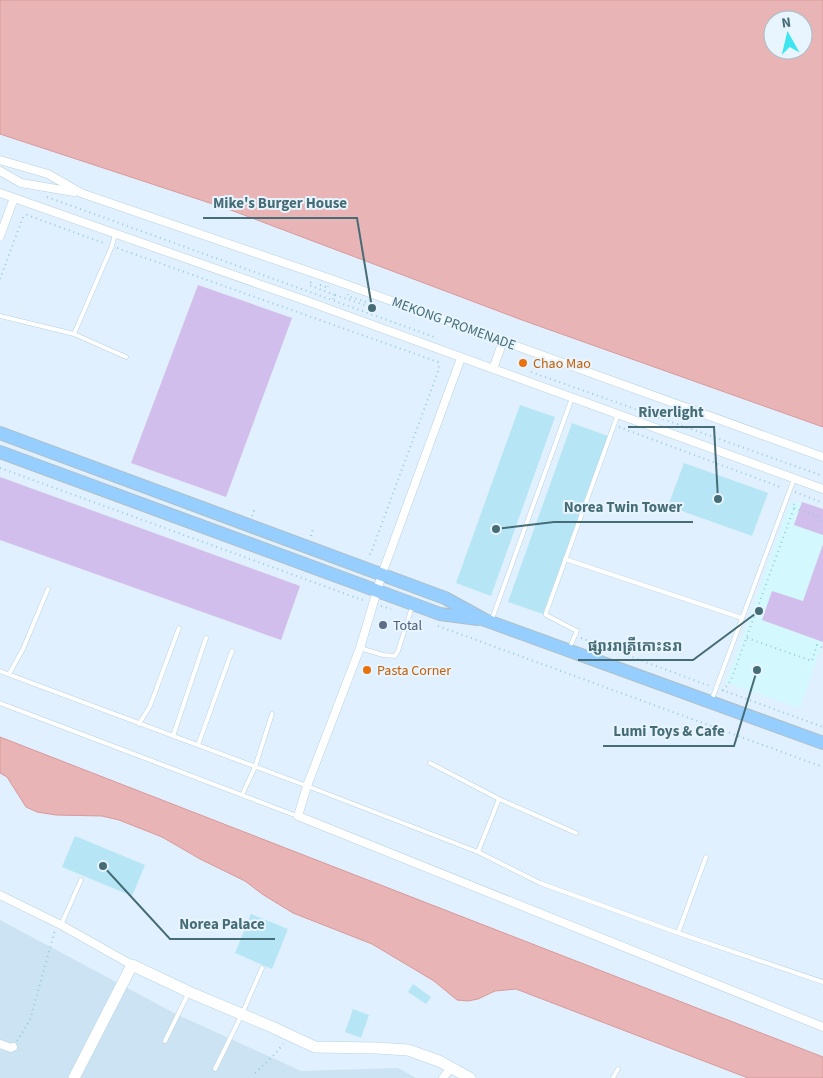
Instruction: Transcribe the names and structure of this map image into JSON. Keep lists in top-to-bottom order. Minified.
{"streets":{"street":["MEKONG PROMENADE"]},"places":["Mike's Burger House","Chao Mao","Riverlight","Norea Twin Tower","ផ្សាររាត្រីកោះនរា","Total","Pasta Corner","Lumi Toys & Cafe","Norea Palace"],"north":"top"}
